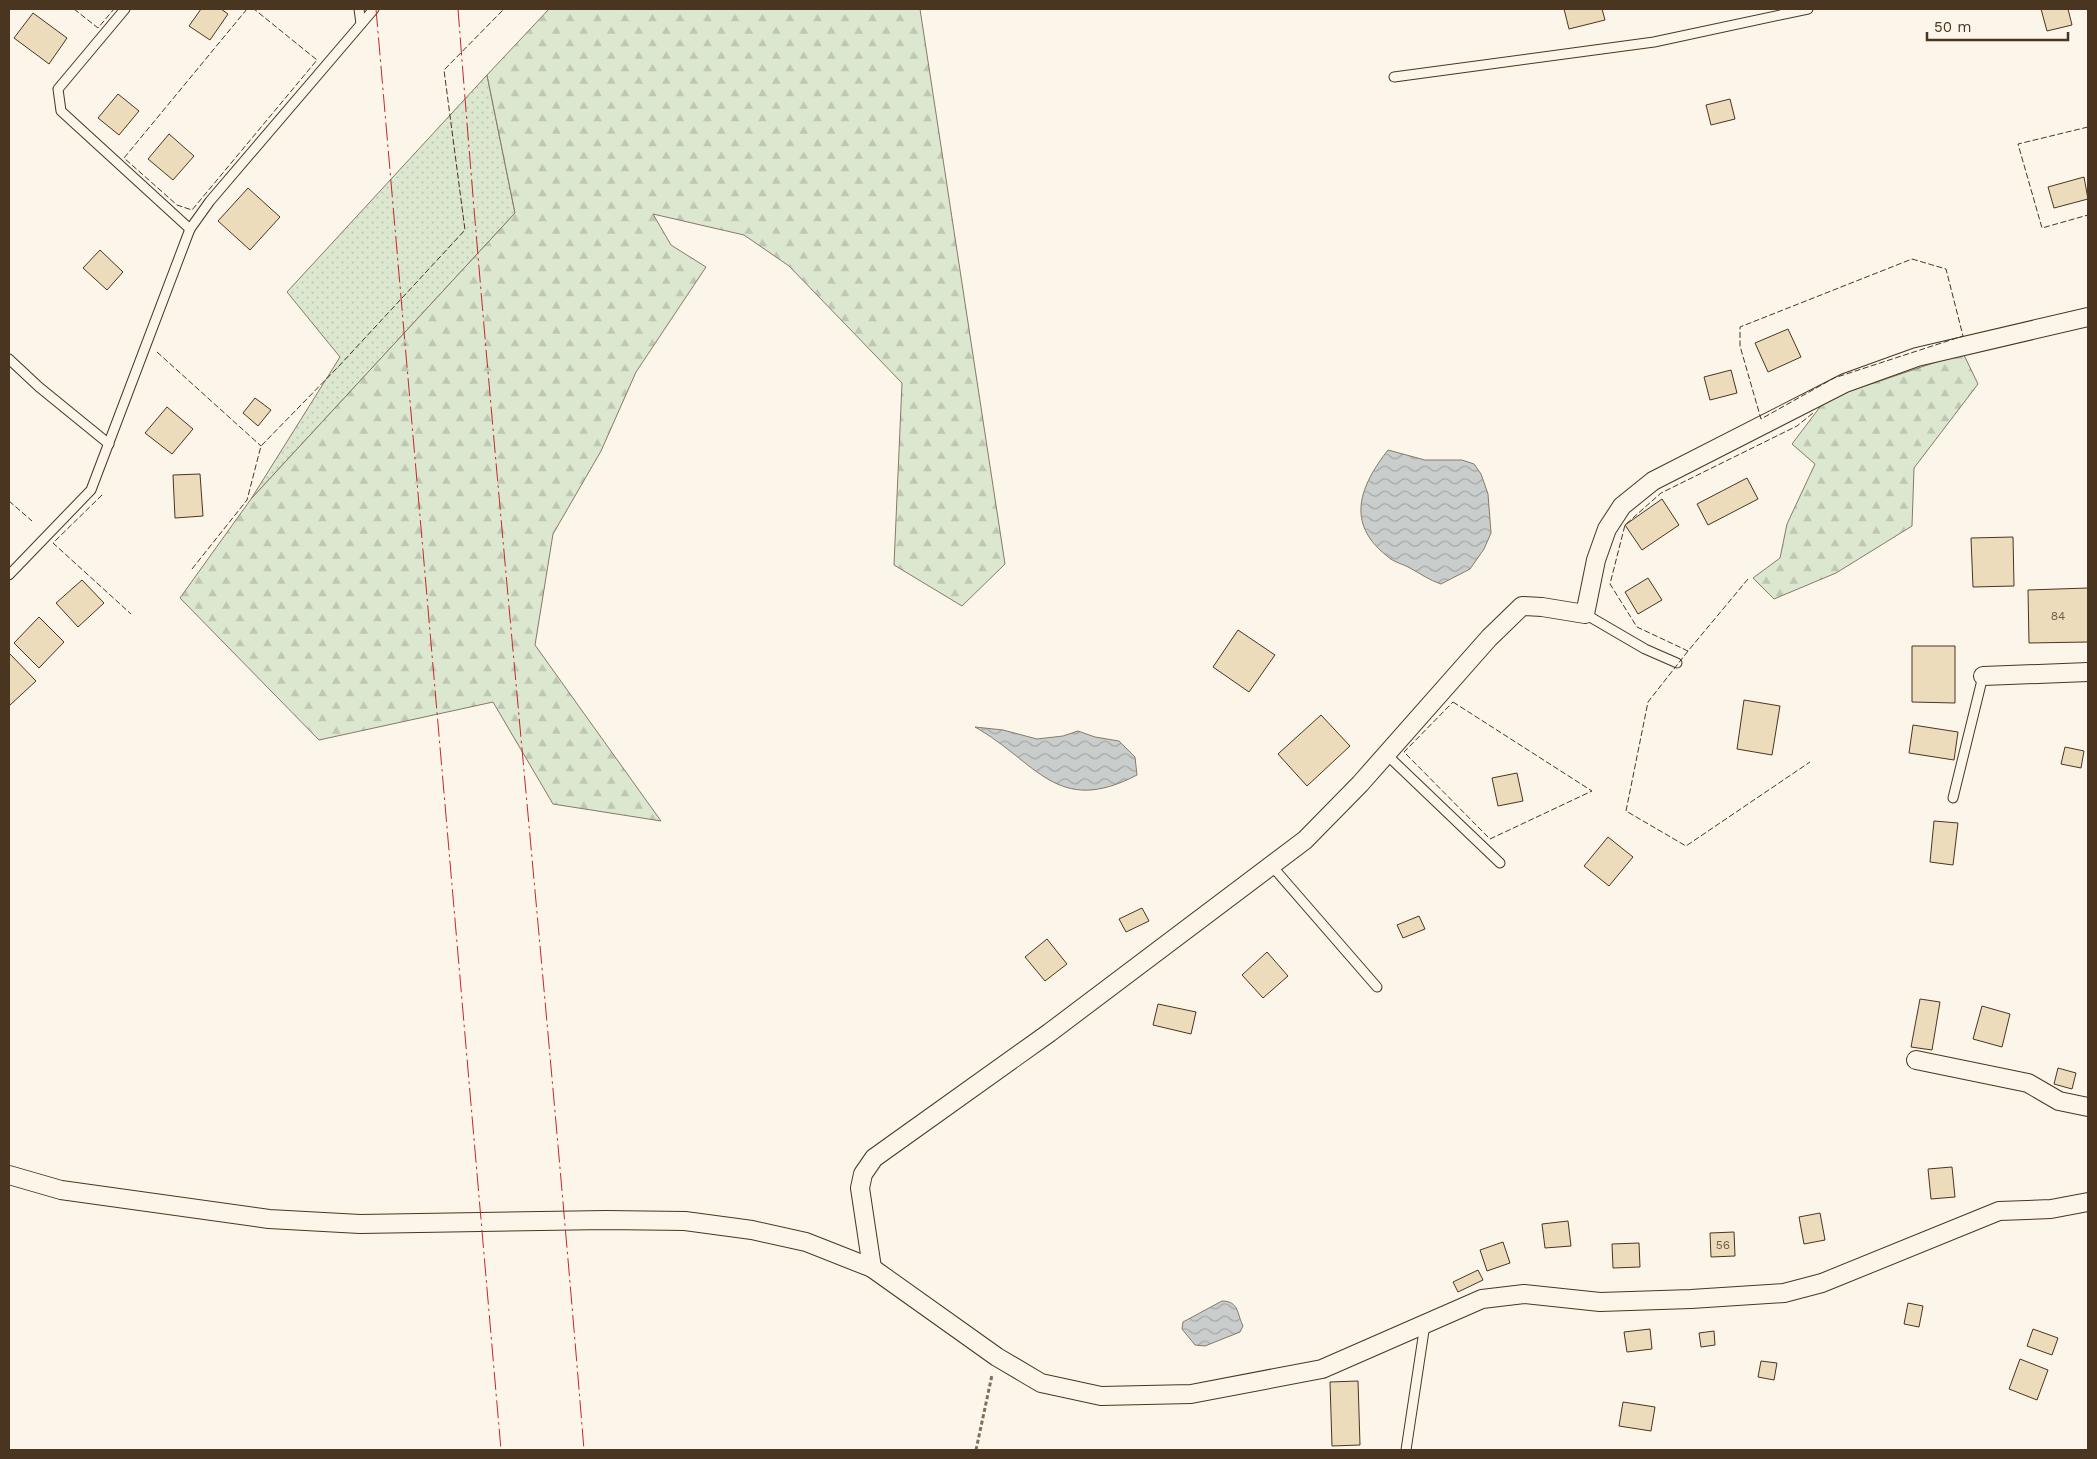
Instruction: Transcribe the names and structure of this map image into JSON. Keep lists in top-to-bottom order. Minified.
{"house_numbers":["84","56"],"scale_bar":"50 m"}
